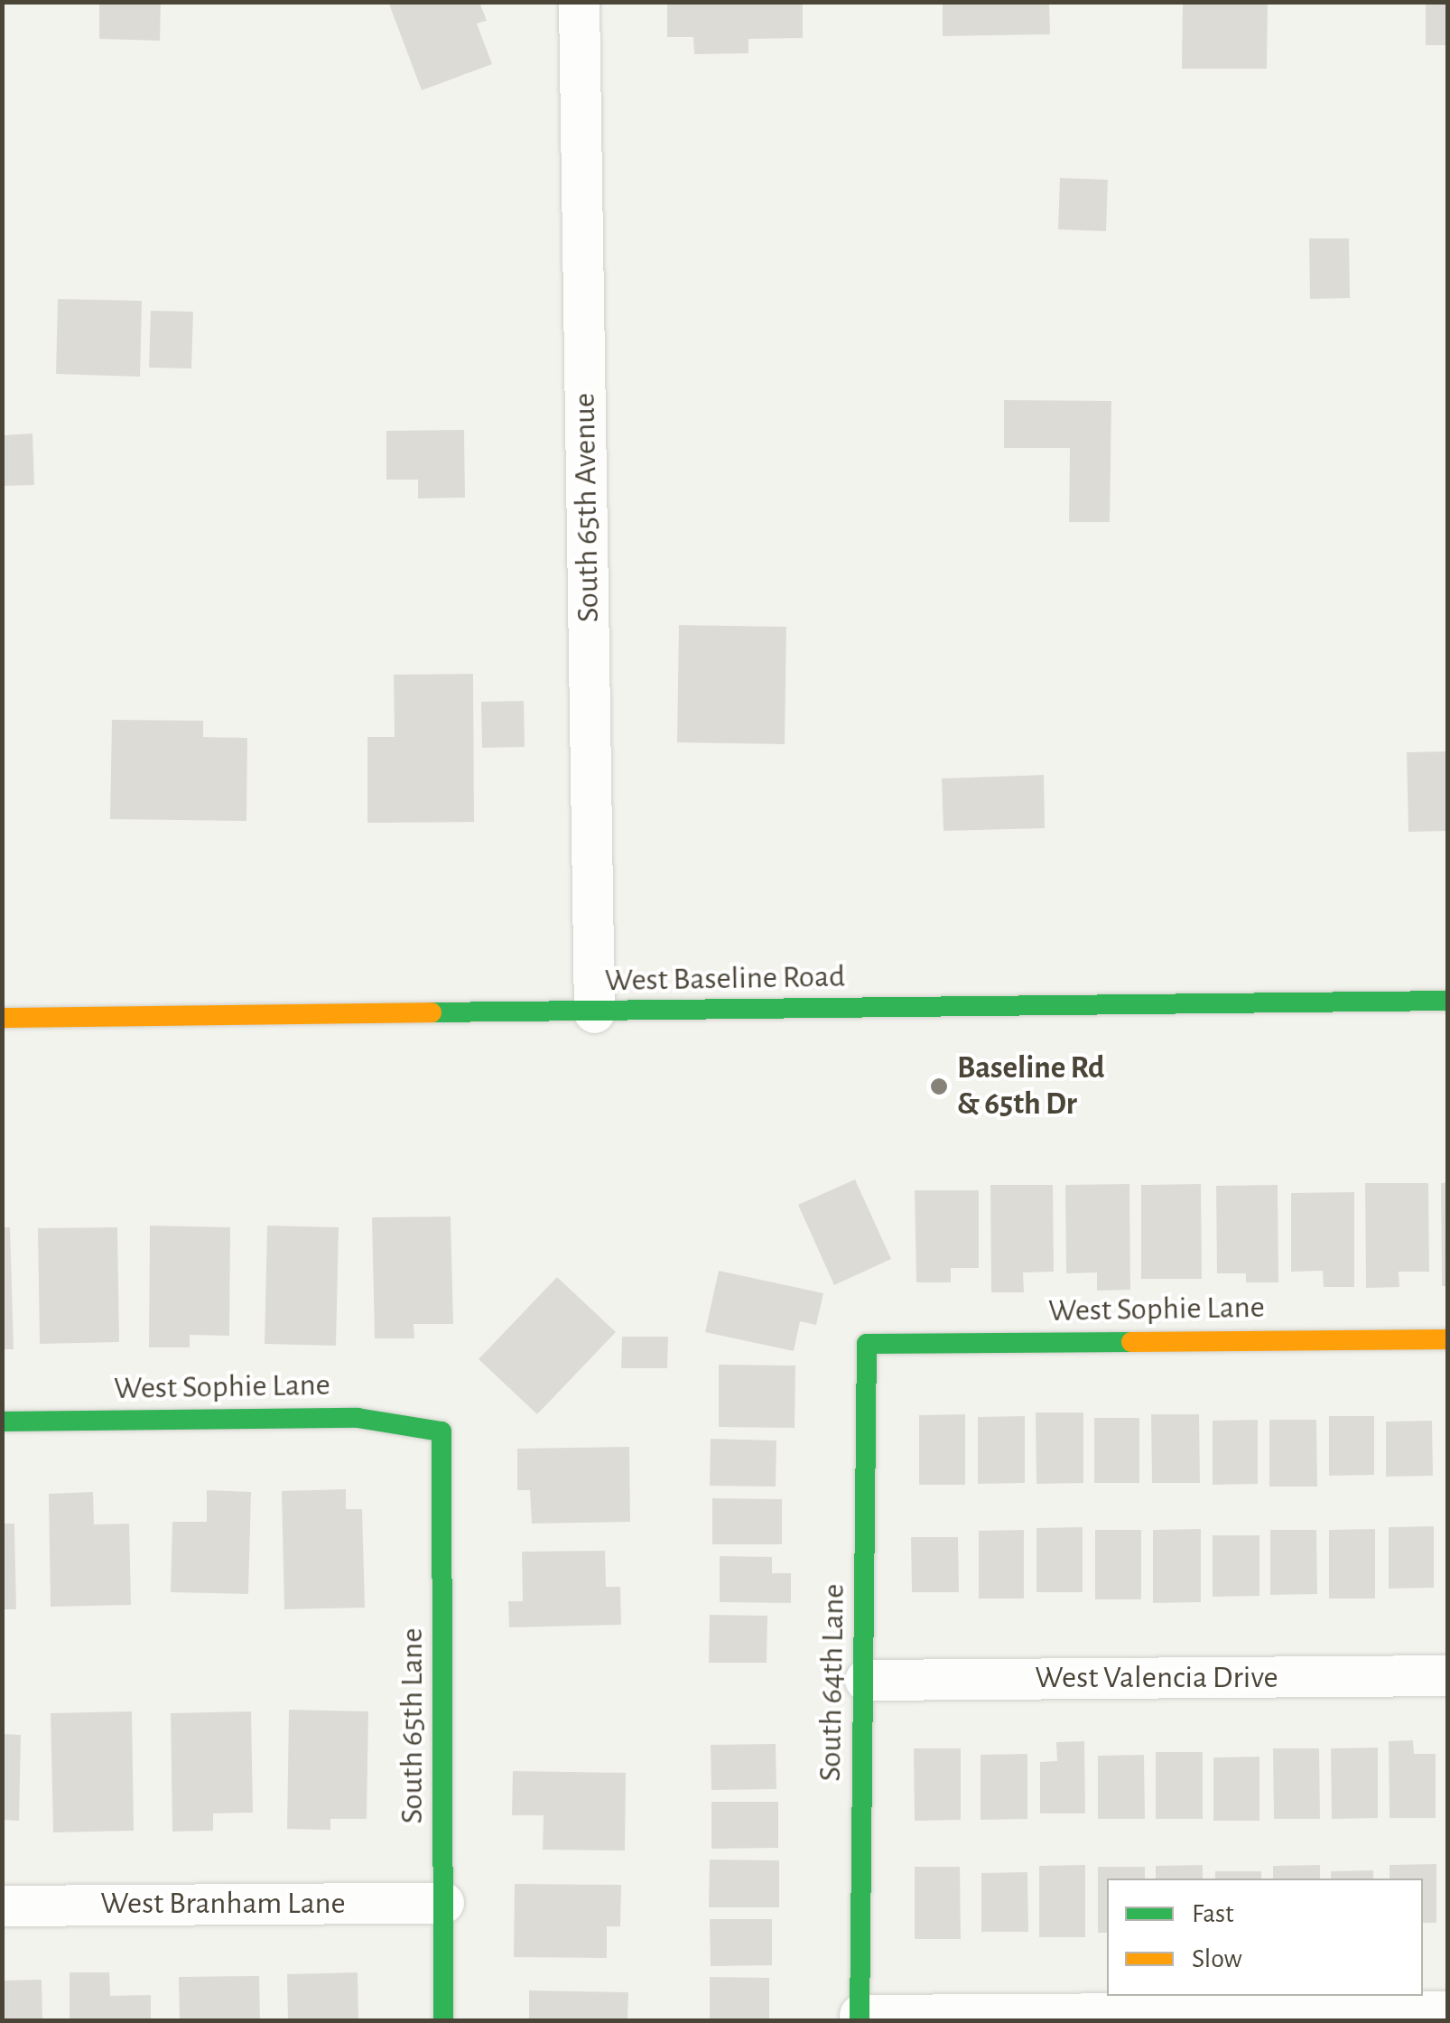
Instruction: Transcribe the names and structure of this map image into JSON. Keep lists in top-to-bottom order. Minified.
{"streets":{"street":["South 65th Avenue","West Baseline Road","West Sophie Lane","West Valencia Drive","South 64th Lane","South 65th Lane","West Branham Lane"]},"crossings":[["South 65th Avenue","West Baseline Road"],["West Sophie Lane","South 64th Lane"],["West Sophie Lane","South 65th Lane"],["West Valencia Drive","South 64th Lane"],["South 65th Lane","West Branham Lane"]],"places":["Baseline Rd & 65th Dr"],"legend":["Fast","Slow"]}
